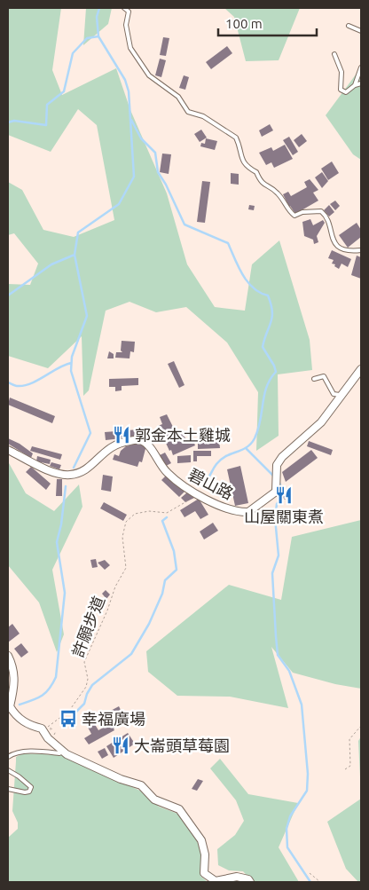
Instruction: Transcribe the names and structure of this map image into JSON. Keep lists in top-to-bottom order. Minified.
{"streets":{"street":["碧山路"],"path":["許願步道"]},"crossings":[["碧山路","許願步道"]],"places":{"restaurant":["郭金本土雞城","山屋關東煮","大崙頭草莓園"],"bus stop":["幸福廣場"]},"scale_bar":"100 m"}
